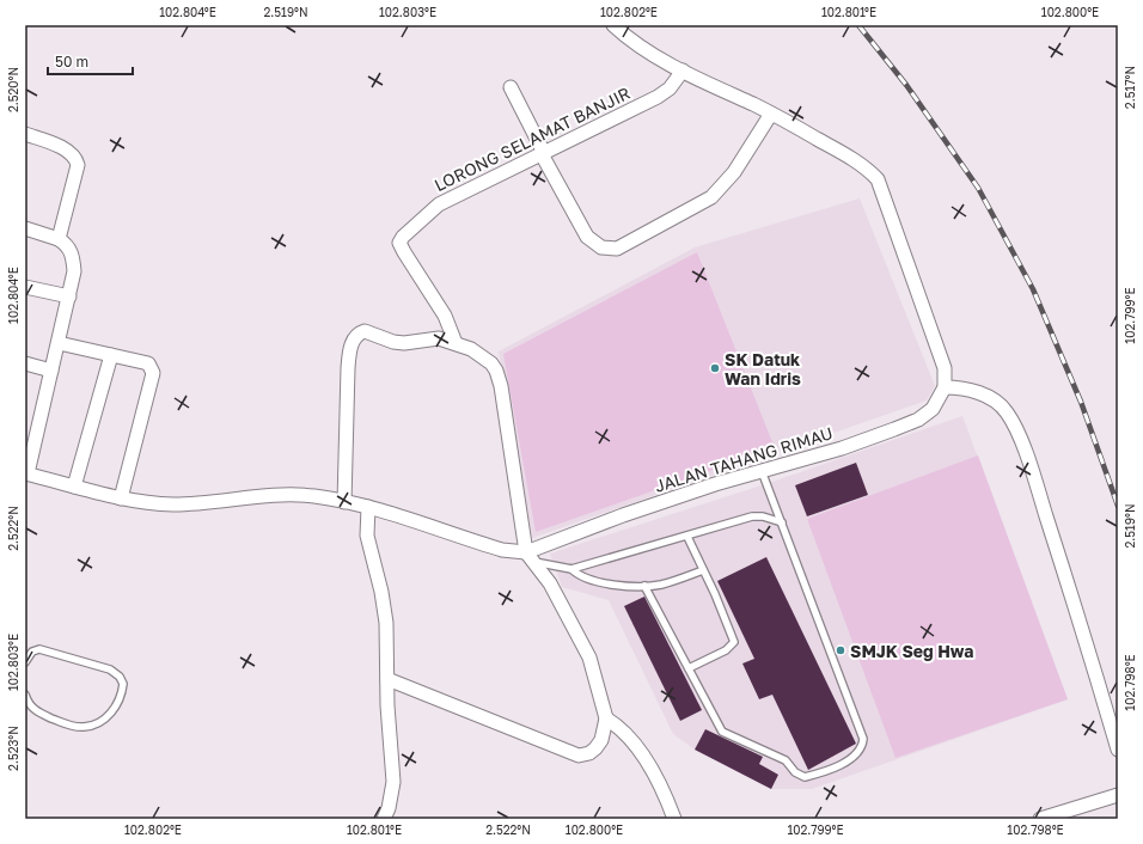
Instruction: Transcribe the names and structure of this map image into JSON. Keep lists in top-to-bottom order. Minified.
{"streets":{"street":["LORONG SELAMAT BANJIR","JALAN TAHANG RIMAU"]},"places":["SK Datuk Wan Idris","SMJK Seg Hwa"],"scale_bar":"50 m","coordinates":["102.804°E","2.519°N","102.803°E","102.802°E","102.801°E","102.800°E","2.517°N","2.520°N","102.799°E","2.522°N","102.798°E","2.523°N"]}
